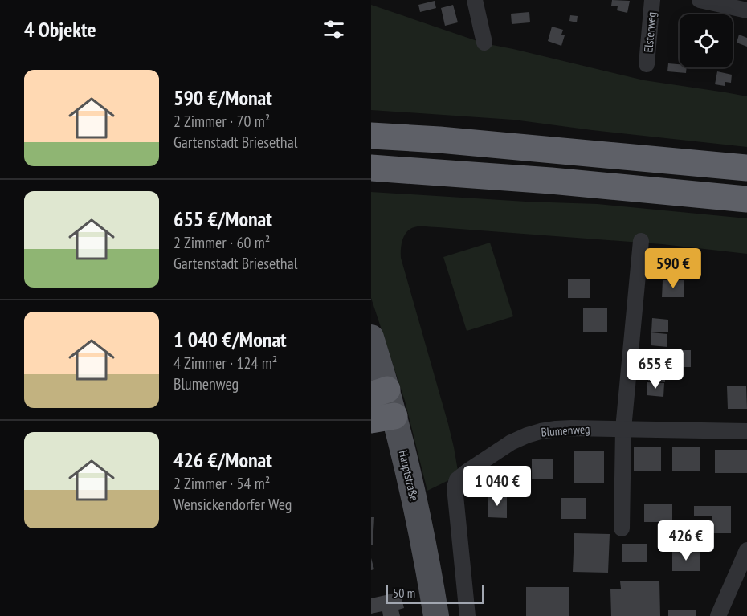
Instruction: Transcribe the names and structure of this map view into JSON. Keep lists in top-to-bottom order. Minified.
{"streets":{"main road":["Hauptstraße"],"street":["Elsterweg","Blumenweg"]},"scale_bar":"50 m","page":{"heading":"4 Objekte","list":[{"name":"590 €/Monat","note":"2 Zimmer · 70 m² · Gartenstadt Briesethal"},{"name":"655 €/Monat","note":"2 Zimmer · 60 m² · Gartenstadt Briesethal"},{"name":"1 040 €/Monat","note":"4 Zimmer · 124 m² · Blumenweg"},{"name":"426 €/Monat","note":"2 Zimmer · 54 m² · Wensickendorfer Weg"}],"price":["590 €","655 €","1 040 €","426 €"],"scale":"50 m"}}
